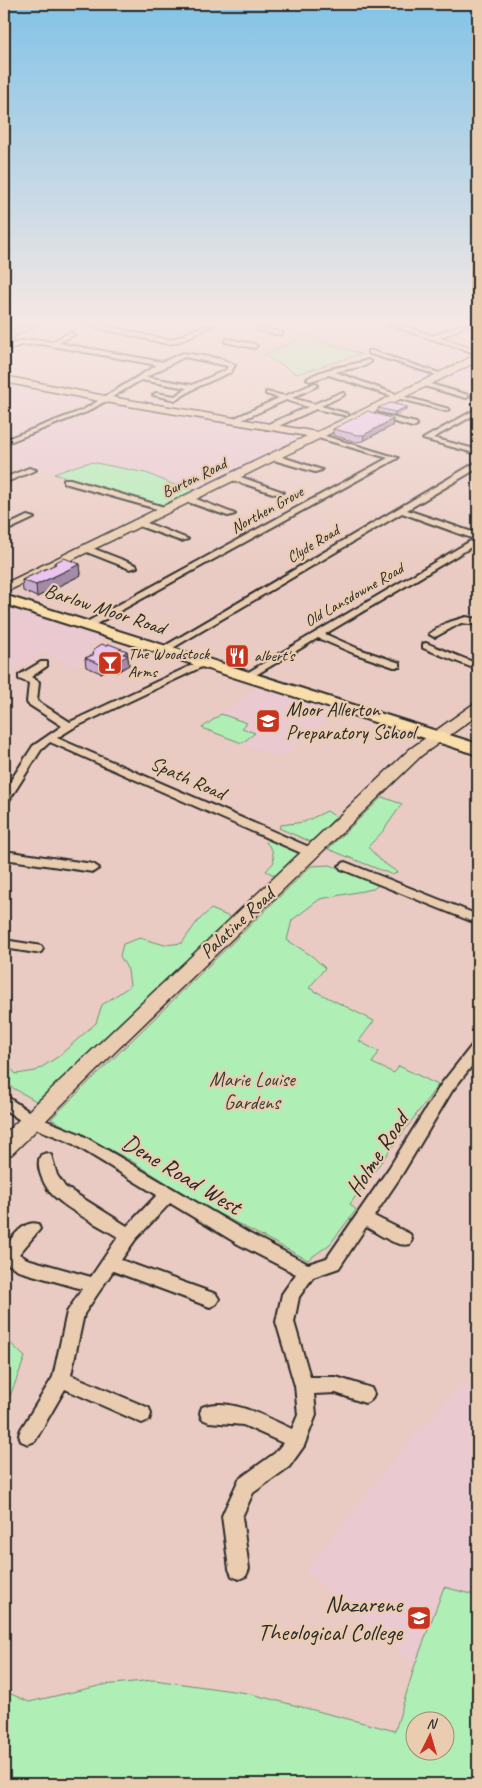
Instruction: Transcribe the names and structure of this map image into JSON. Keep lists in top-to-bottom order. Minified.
{"streets":{"main road":["Barlow Moor Road"],"street":["Burton Road","Northen Grove","Clyde Road","Old Lansdowne Road","Spath Road","Palatine Road","Holme Road","Dene Road West"]},"crossings":[["Burton Road","Northen Grove"],["Northen Grove","Barlow Moor Road"],["Clyde Road","Barlow Moor Road"],["Old Lansdowne Road","Barlow Moor Road"],["Barlow Moor Road","Palatine Road"],["Spath Road","Palatine Road"],["Palatine Road","Dene Road West"],["Holme Road","Dene Road West"]],"parks":["Marie Louise Gardens"],"places":{"restaurant":["albert's"],"bar":["The Woodstock Arms"],"school or university":["Moor Allerton Preparatory School","Nazarene Theological College"]},"north":"top"}
